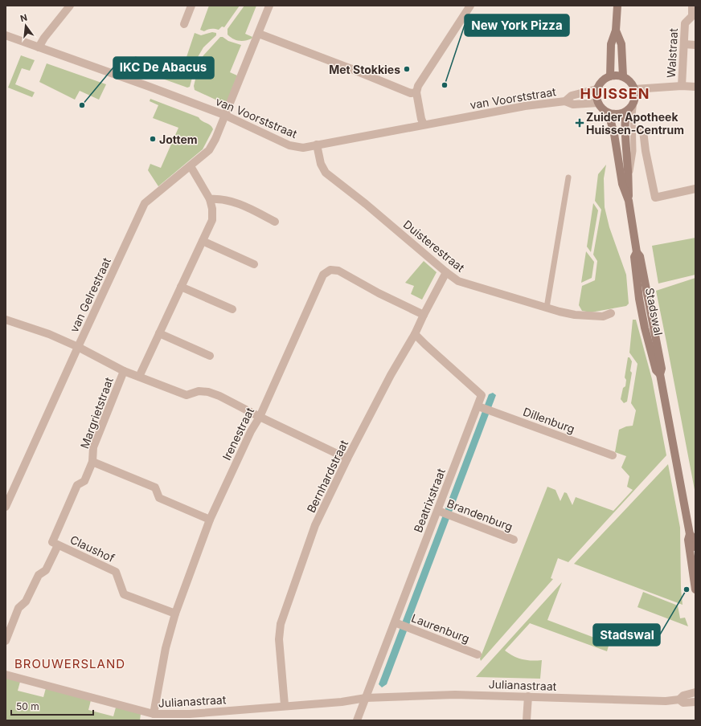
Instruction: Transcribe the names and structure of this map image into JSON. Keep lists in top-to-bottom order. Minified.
{"streets":{"main road":["Stadswal"],"street":["Walstraat","van Voorststraat","Duisterestraat","van Gelrestraat","Margrietstraat","Dillenburg","Irenestraat","Bernhardstraat","Beatrixstraat","Brandenburg","Claushof","Laurenburg","Julianastraat"]},"crossings":[["van Voorststraat","Duisterestraat"],["van Voorststraat","van Gelrestraat"],["van Voorststraat","Stadswal"],["Duisterestraat","Bernhardstraat"],["van Gelrestraat","Margrietstraat"],["Margrietstraat","Irenestraat"],["Margrietstraat","Bernhardstraat"],["Margrietstraat","Claushof"],["Dillenburg","Beatrixstraat"],["Irenestraat","Bernhardstraat"],["Irenestraat","Claushof"],["Irenestraat","Julianastraat"],["Bernhardstraat","Beatrixstraat"],["Bernhardstraat","Julianastraat"],["Beatrixstraat","Brandenburg"],["Beatrixstraat","Laurenburg"],["Beatrixstraat","Julianastraat"]],"districts":["HUISSEN","BROUWERSLAND"],"places":{"other":["Met Stokkies","New York Pizza","IKC De Abacus","Jottem","Stadswal"],"health":["Zuider Apotheek Huissen-Centrum"]},"scale_bar":"50 m","north":"top"}
